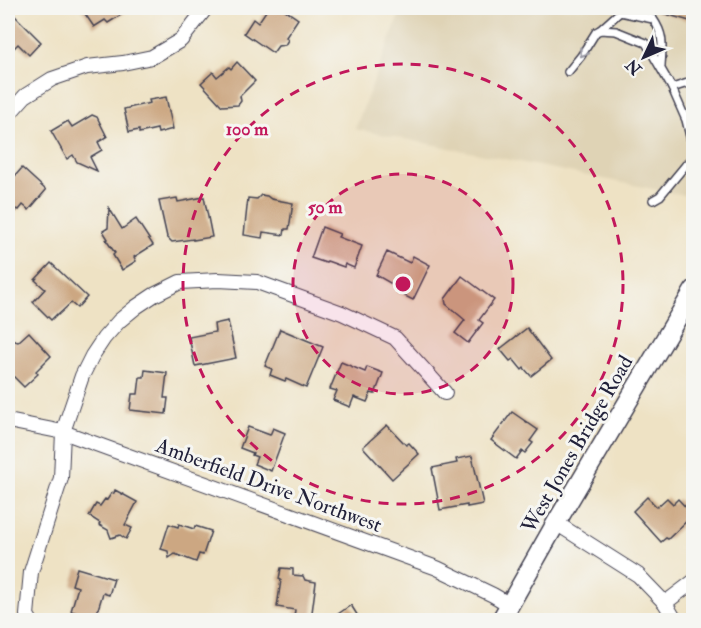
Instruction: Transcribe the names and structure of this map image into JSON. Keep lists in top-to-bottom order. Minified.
{"streets":{"street":["West Jones Bridge Road","Amberfield Drive Northwest"]},"crossings":[["West Jones Bridge Road","Amberfield Drive Northwest"]],"north":"bottom left","rings":["100 m","50 m"]}
